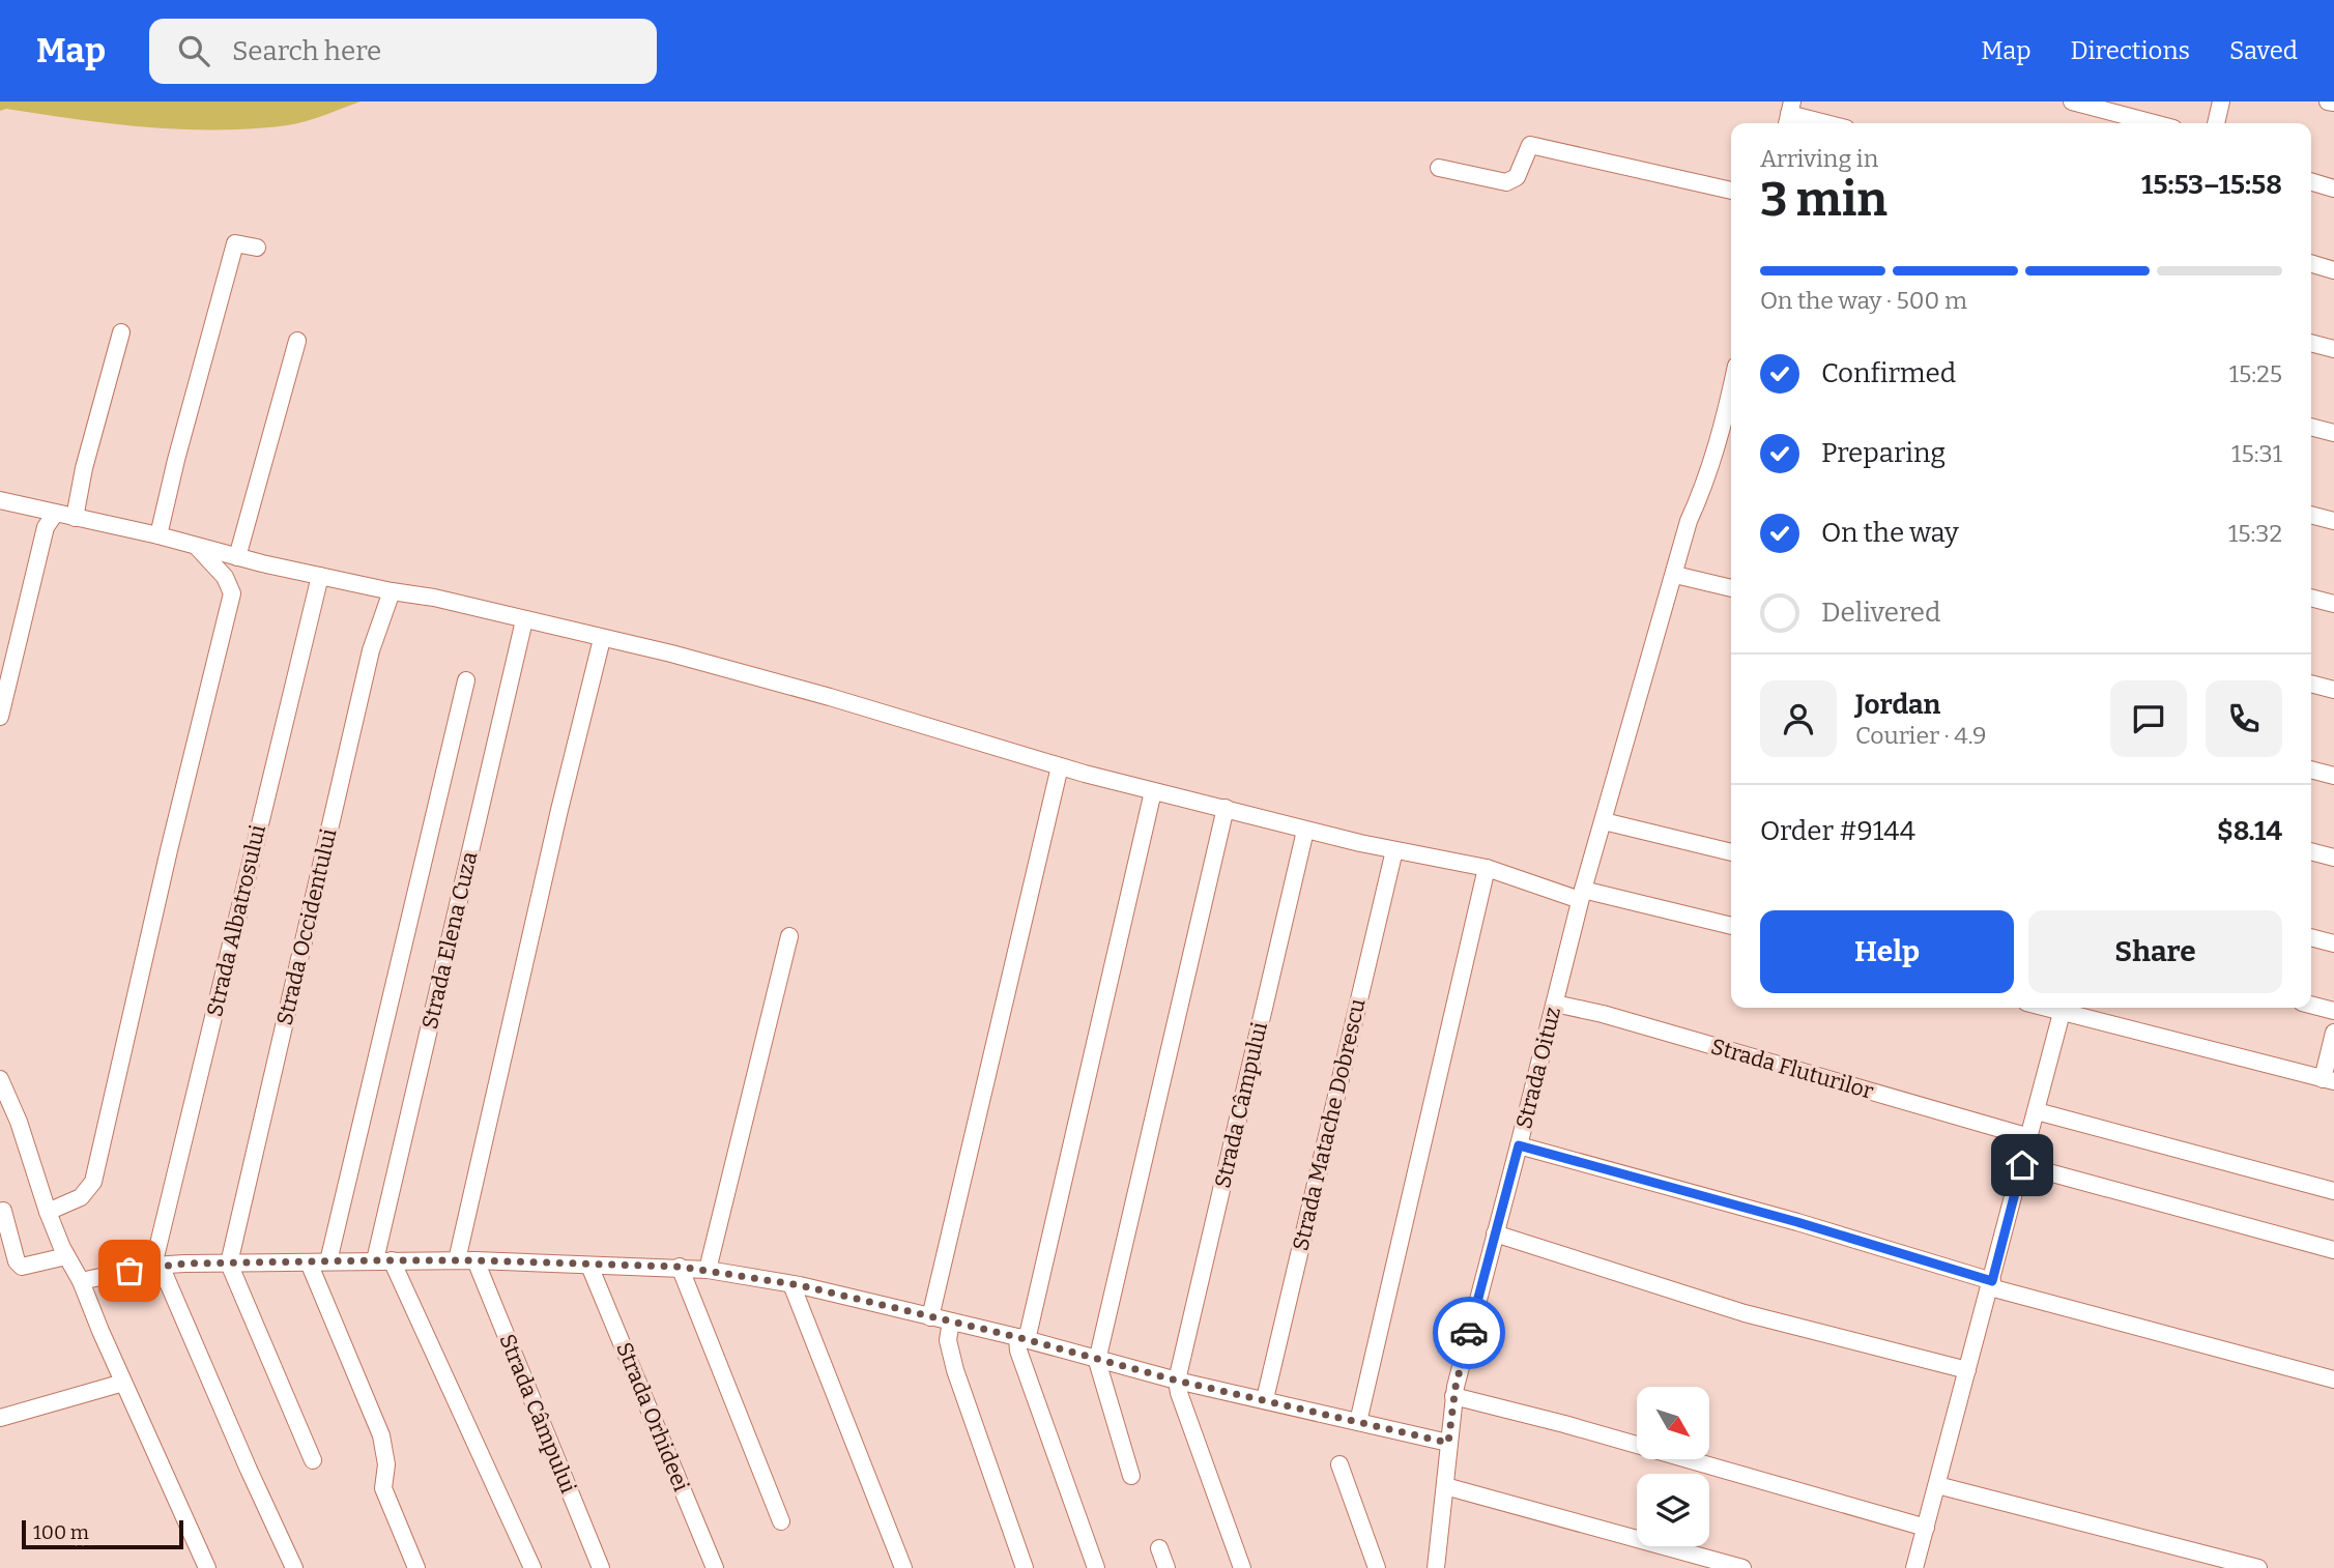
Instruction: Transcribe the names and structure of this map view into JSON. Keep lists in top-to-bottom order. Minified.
{"streets":{"street":["Strada Albatrosului","Strada Occidentului","Strada Elena Cuza","Strada Oituz","Strada Fluturilor","Strada Câmpului","Strada Matache Dobrescu","Strada Orhideei"]},"crossings":[["Strada Oituz","Strada Fluturilor"]],"scale_bar":"100 m","north":"bottom right","page":{"header":"Map","search":"Search here","nav":["Map","Directions","Saved"],"heading":["3 min","Arriving in","15:53–15:58"],"panel":["Jordan","Courier · 4.9","Order #9144","$8.14"],"bar":"On the way · 500 m","list":[["Confirmed","15:25"],["Preparing","15:31"],["On the way","15:32"],"Delivered"],"buttons":["Help","Share"],"scale":"100 m"}}
